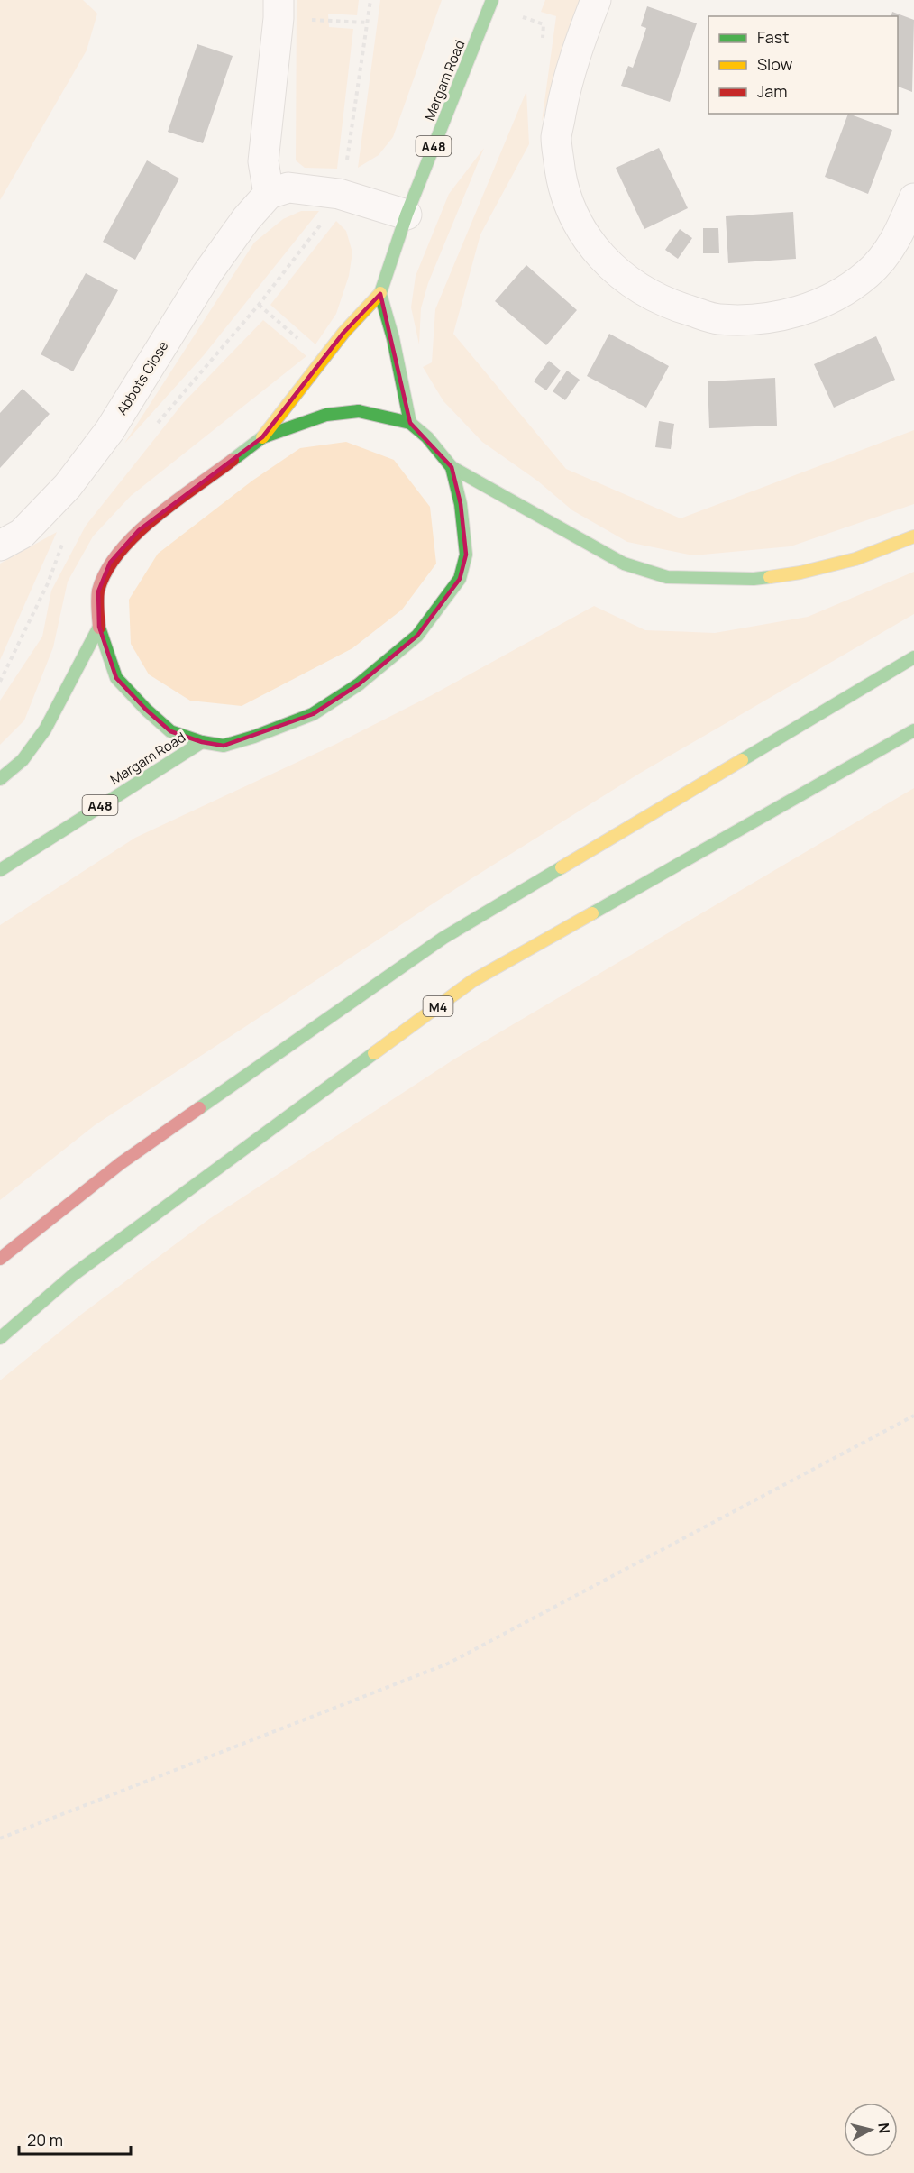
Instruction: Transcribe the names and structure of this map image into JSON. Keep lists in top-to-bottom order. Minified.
{"streets":{"main road":["Margam Road","A48","M4"],"street":["Abbots Close"]},"legend":["Fast","Slow","Jam"],"scale_bar":"20 m","north":"right"}
